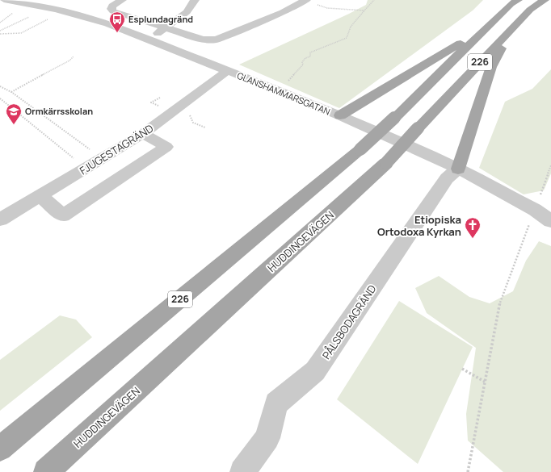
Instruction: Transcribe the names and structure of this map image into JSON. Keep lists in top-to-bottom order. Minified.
{"streets":{"main road":["226","HUDDINGEVÄGEN"],"street":["GLANSHAMMARSGATAN","FJUGESTAGRÄND","PÅLSBODAGRÄND"]},"crossings":[["GLANSHAMMARSGATAN","FJUGESTAGRÄND"],["GLANSHAMMARSGATAN","PÅLSBODAGRÄND"]],"places":{"bus stop":["Esplundagränd"],"school or university":["Ormkärrsskolan"],"church":["Etiopiska Ortodoxa Kyrkan"]}}
